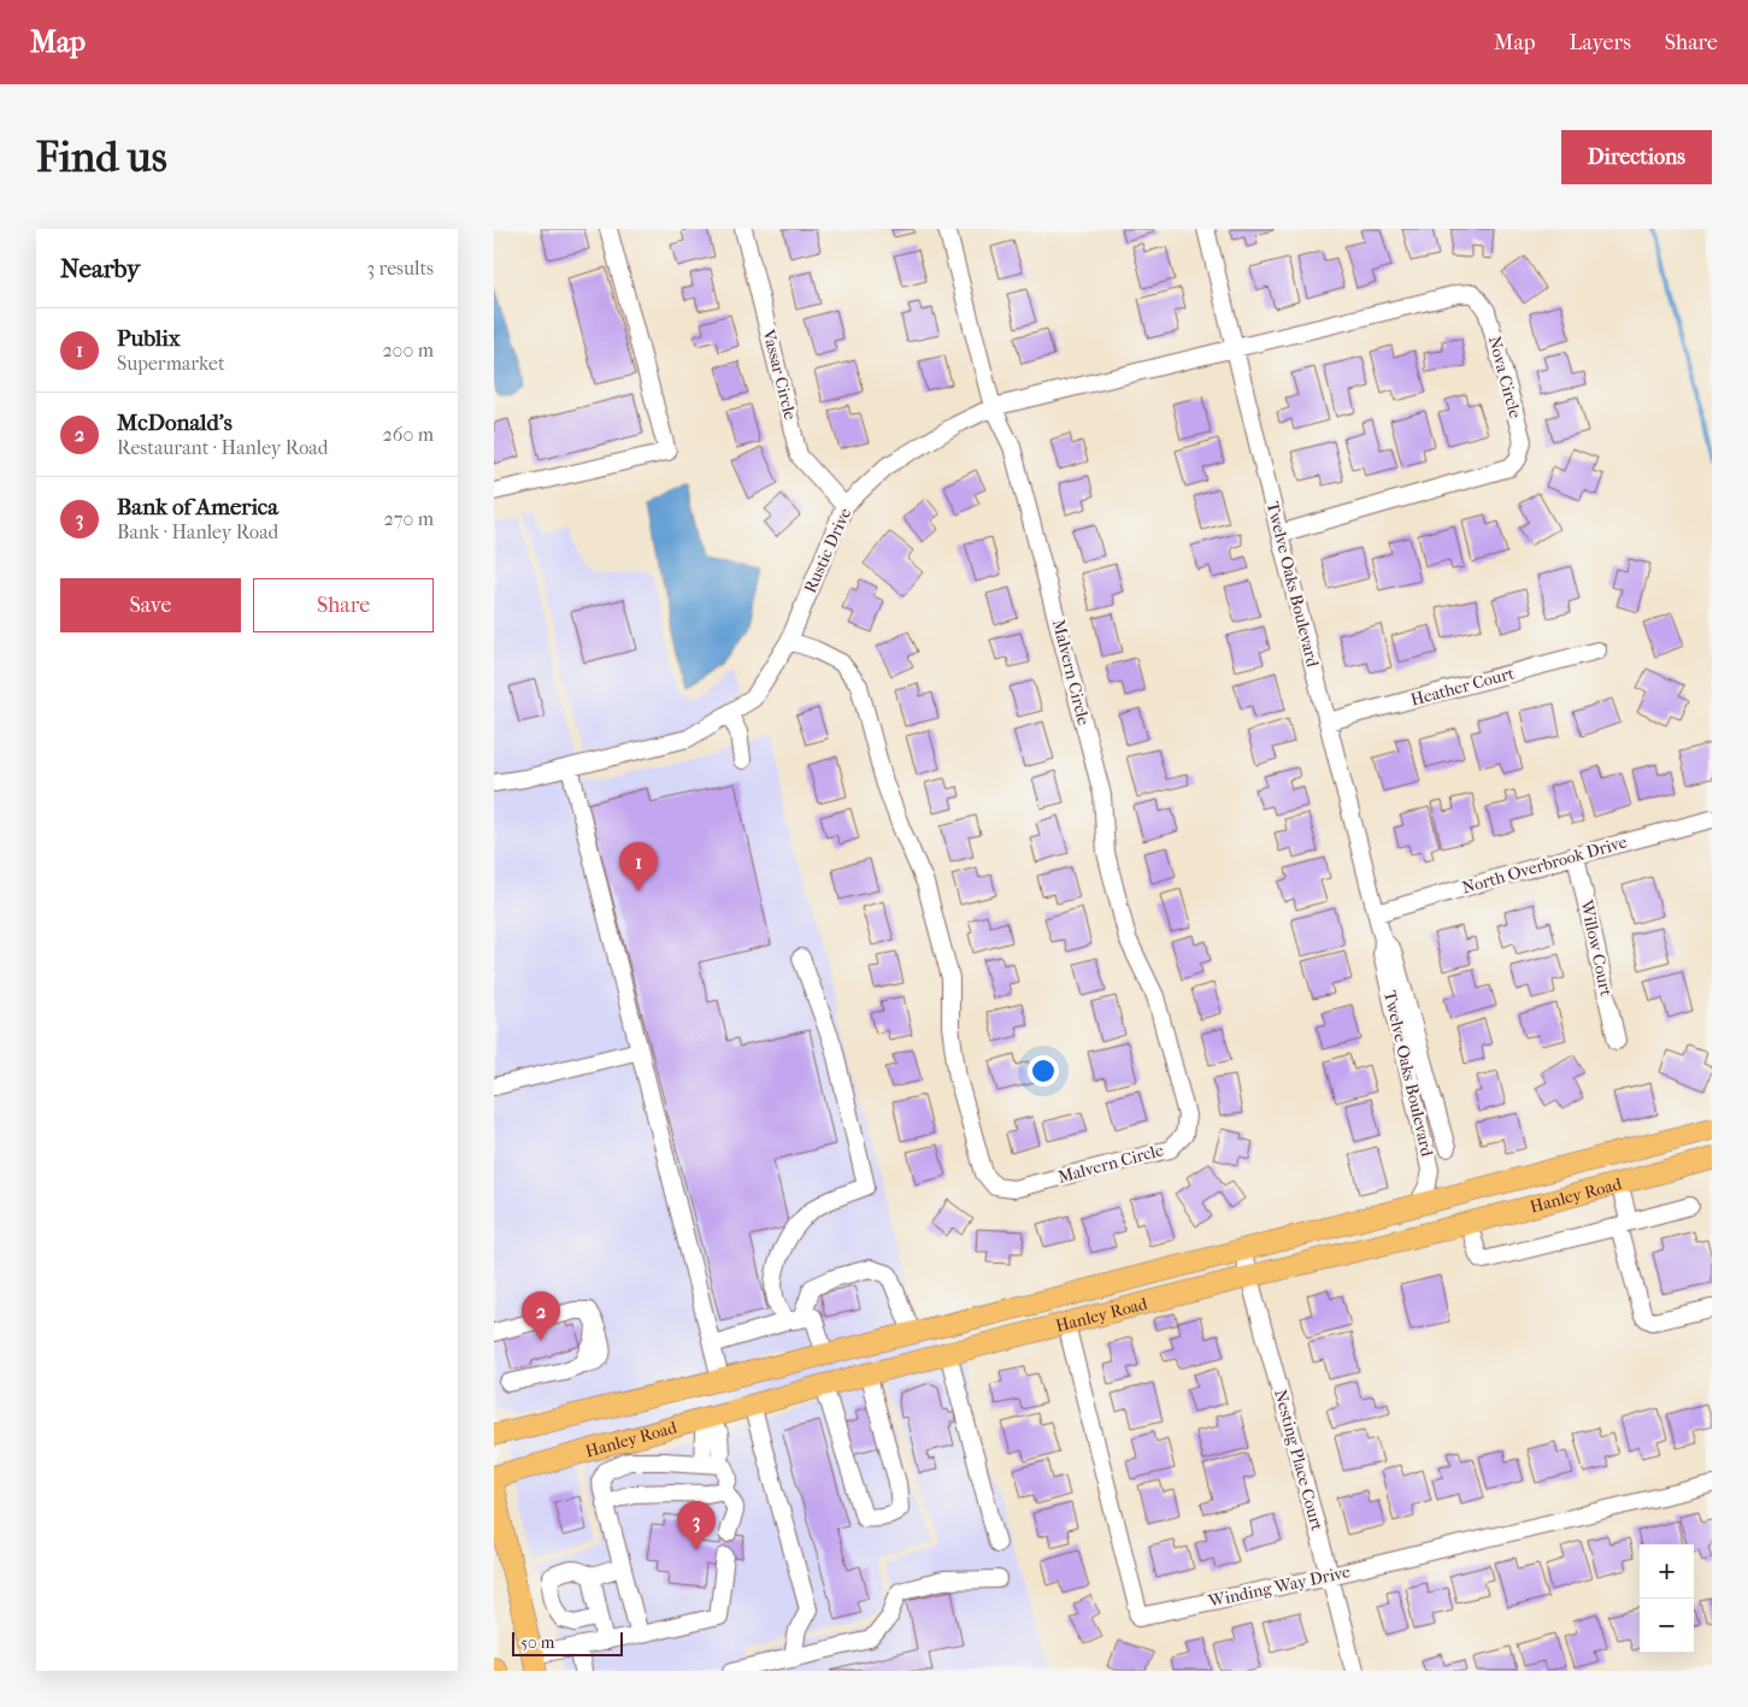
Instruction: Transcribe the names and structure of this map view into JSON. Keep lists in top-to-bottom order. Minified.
{"streets":{"main road":["Hanley Road"],"street":["Vassar Circle","Nova Circle","Rustic Drive","Twelve Oaks Boulevard","Malvern Circle","Heather Court","North Overbrook Drive","Willow Court","Nesting Place Court","Winding Way Drive"]},"crossings":[["Vassar Circle","Rustic Drive"],["Nova Circle","Rustic Drive"],["Nova Circle","Twelve Oaks Boulevard"],["Rustic Drive","Twelve Oaks Boulevard"],["Rustic Drive","Malvern Circle"],["Twelve Oaks Boulevard","Heather Court"],["Twelve Oaks Boulevard","North Overbrook Drive"],["Twelve Oaks Boulevard","Hanley Road"],["North Overbrook Drive","Willow Court"],["Hanley Road","Nesting Place Court"],["Hanley Road","Winding Way Drive"],["Nesting Place Court","Winding Way Drive"]],"scale_bar":"50 m","page":{"header":"Map","nav":["Map","Layers","Share"],"buttons":["Directions",["Save","Share"]],"title":"Find us","heading":["Nearby","3 results"],"list":[{"mark":"1","name":"Publix","note":"Supermarket","value":"200 m"},{"mark":"2","name":"McDonald's","note":"Restaurant · Hanley Road","value":"260 m"},{"mark":"3","name":"Bank of America","note":"Bank · Hanley Road","value":"270 m"}],"pins":["1","2","3"],"map_buttons":["+","−"],"scale":"50 m"}}
